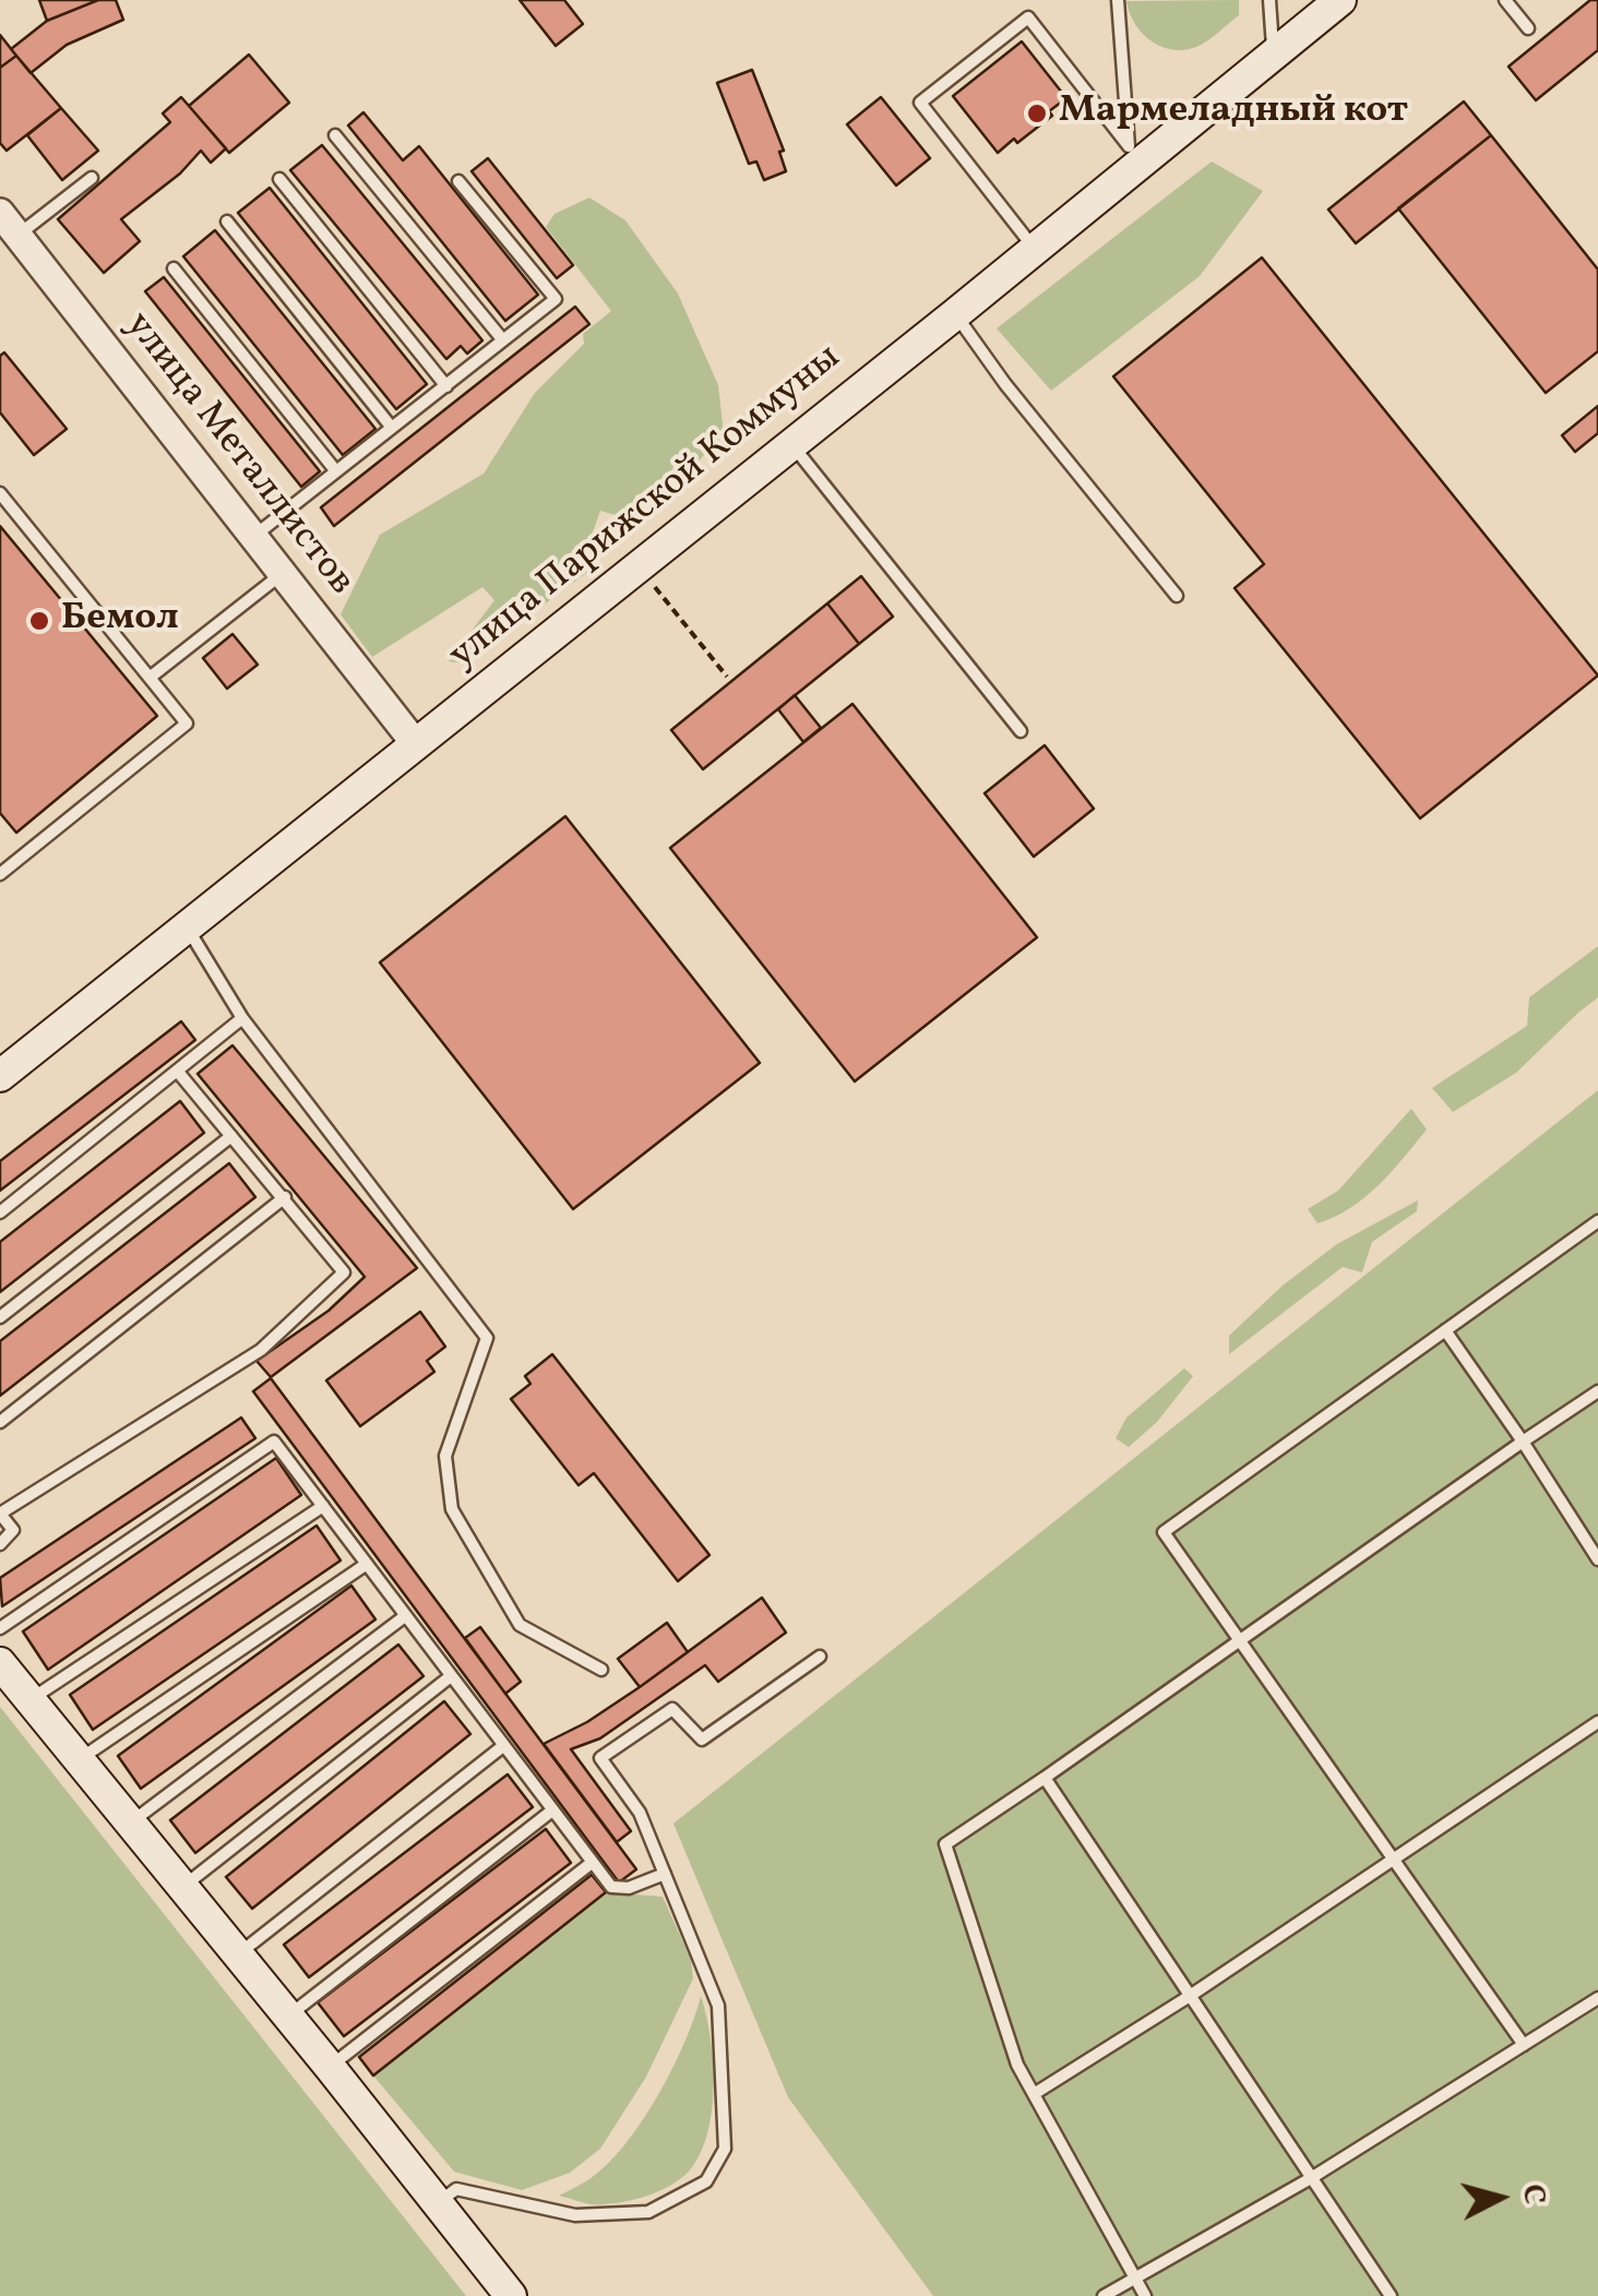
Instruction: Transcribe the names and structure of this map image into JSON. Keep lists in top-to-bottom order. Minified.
{"streets":{"main road":["улица Парижской Коммуны"],"street":["улица Металлистов"]},"crossings":[["улица Металлистов","улица Парижской Коммуны"]],"places":["Мармеладный кот","Бемол"],"north":"right"}
